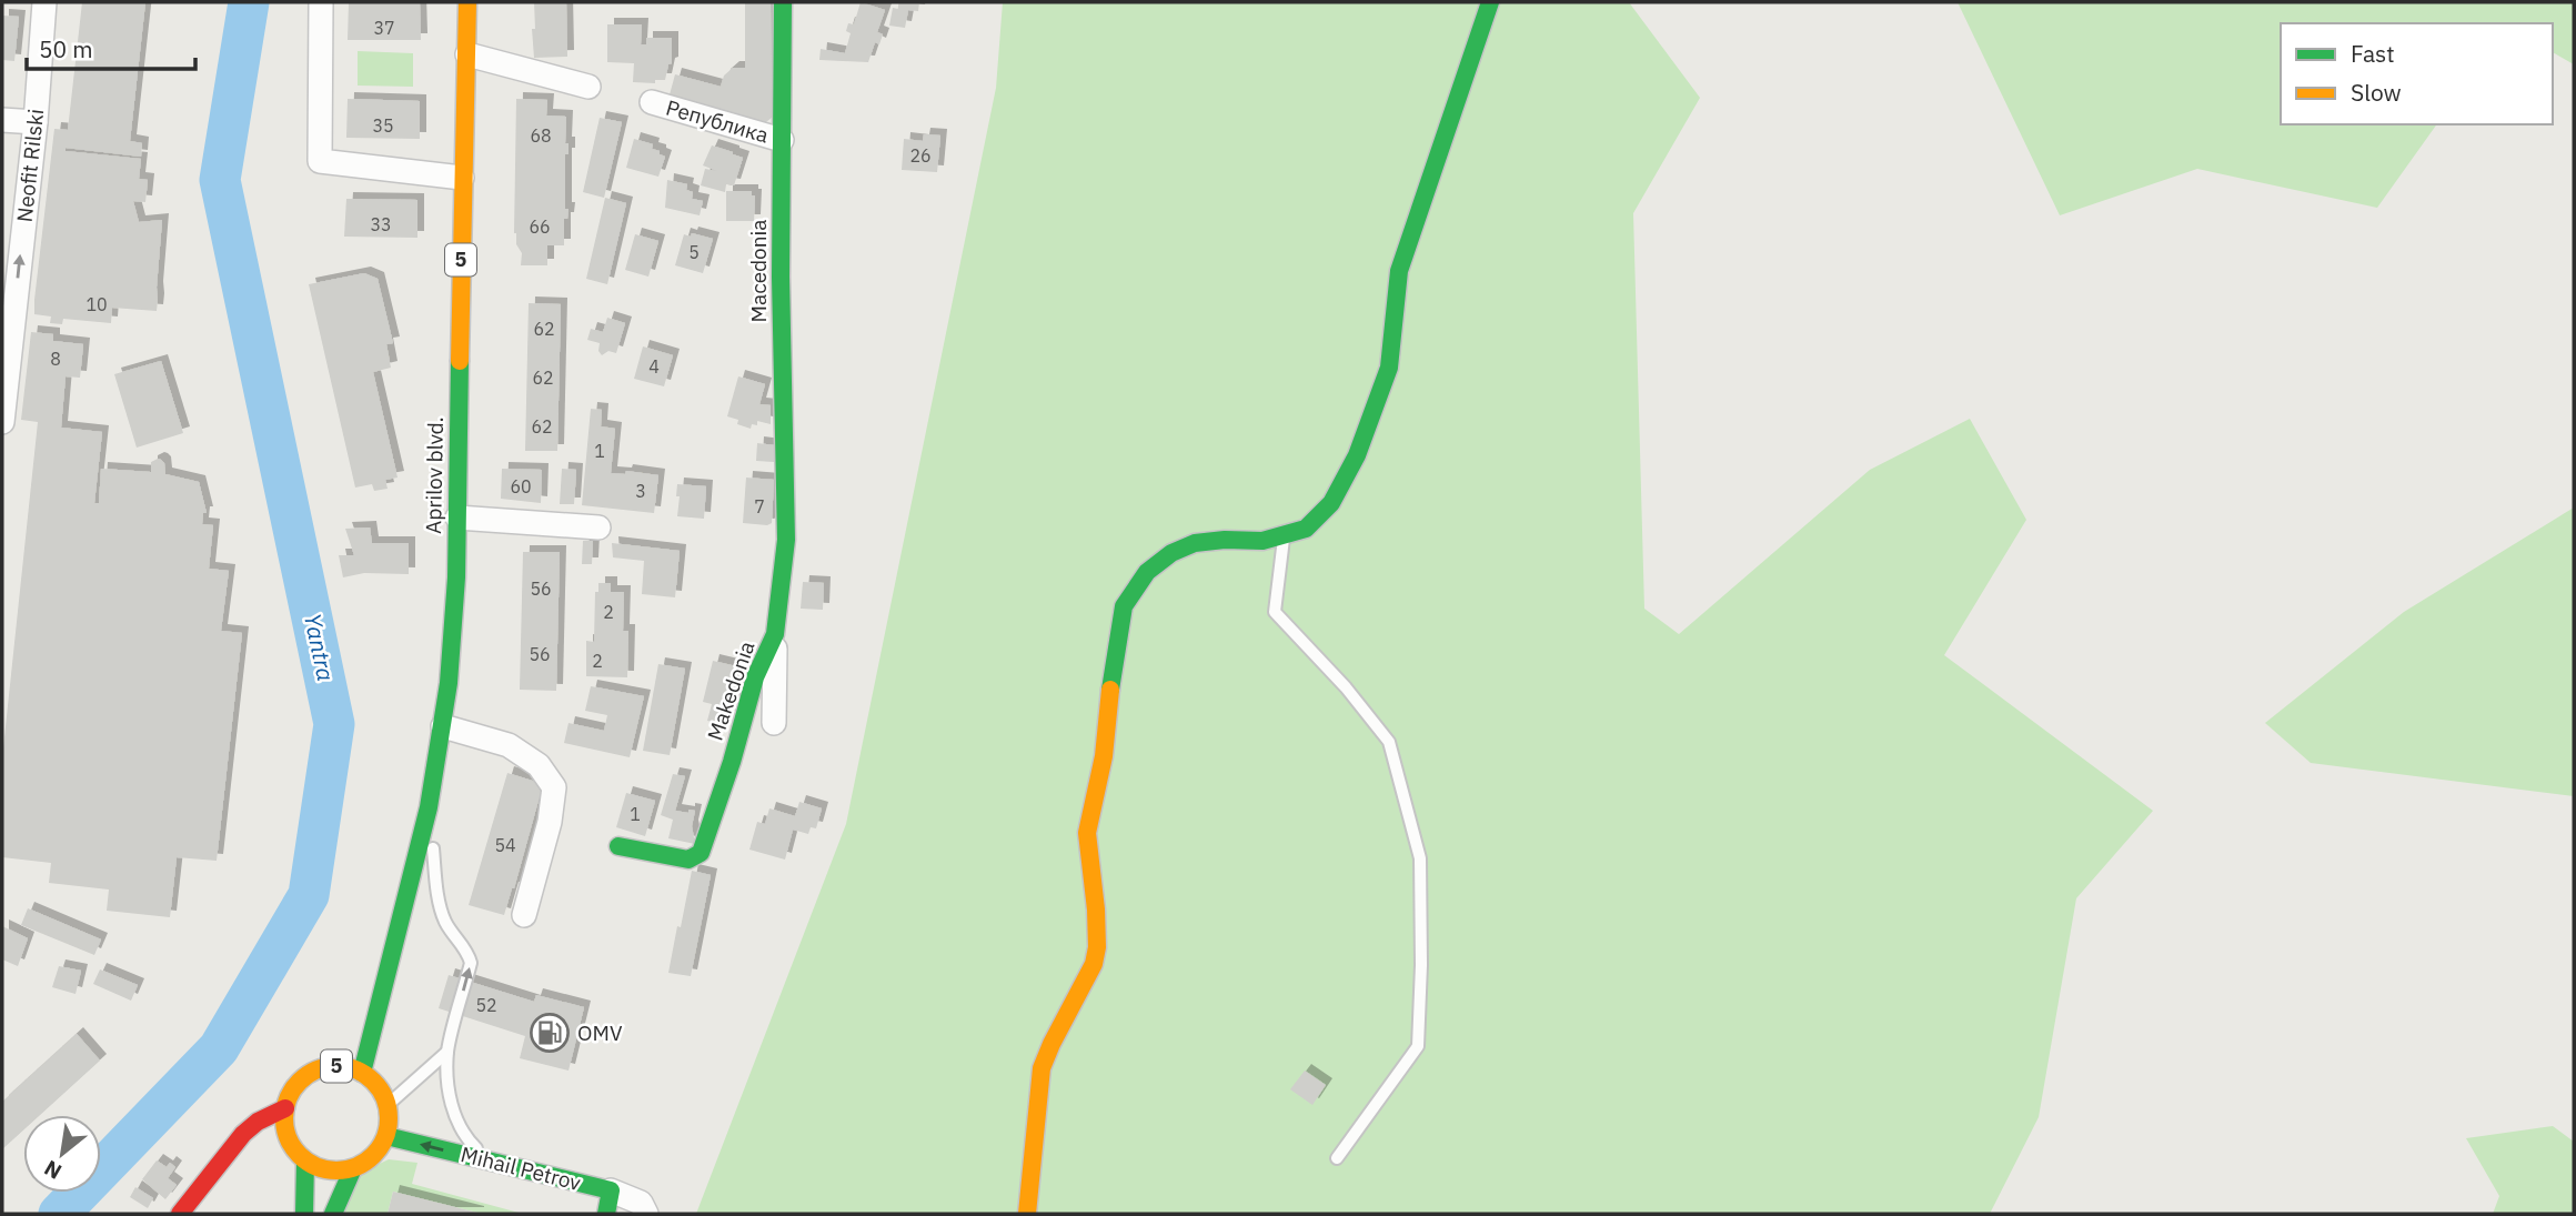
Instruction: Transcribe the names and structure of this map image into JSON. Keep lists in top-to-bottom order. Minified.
{"streets":{"street":["Република","Neofit Rilski","5","Macedonia","Aprilov blvd.","Makedonia","Mihail Petrov"]},"crossings":[["Република","Macedonia"],["5","Aprilov blvd."],["5","Mihail Petrov"],["Macedonia","Makedonia"],["Aprilov blvd.","Mihail Petrov"]],"one_way":["Neofit Rilski","Mihail Petrov"],"water":["Yantra"],"places":{"fuel station":["OMV"]},"house_numbers":["37","35","68","26","33","66","5","10","62","8","4","62","62","1","60","3","7","56","2","56","2","1","54","52"],"legend":["Fast","Slow"],"scale_bar":"50 m","north":"bottom left"}
